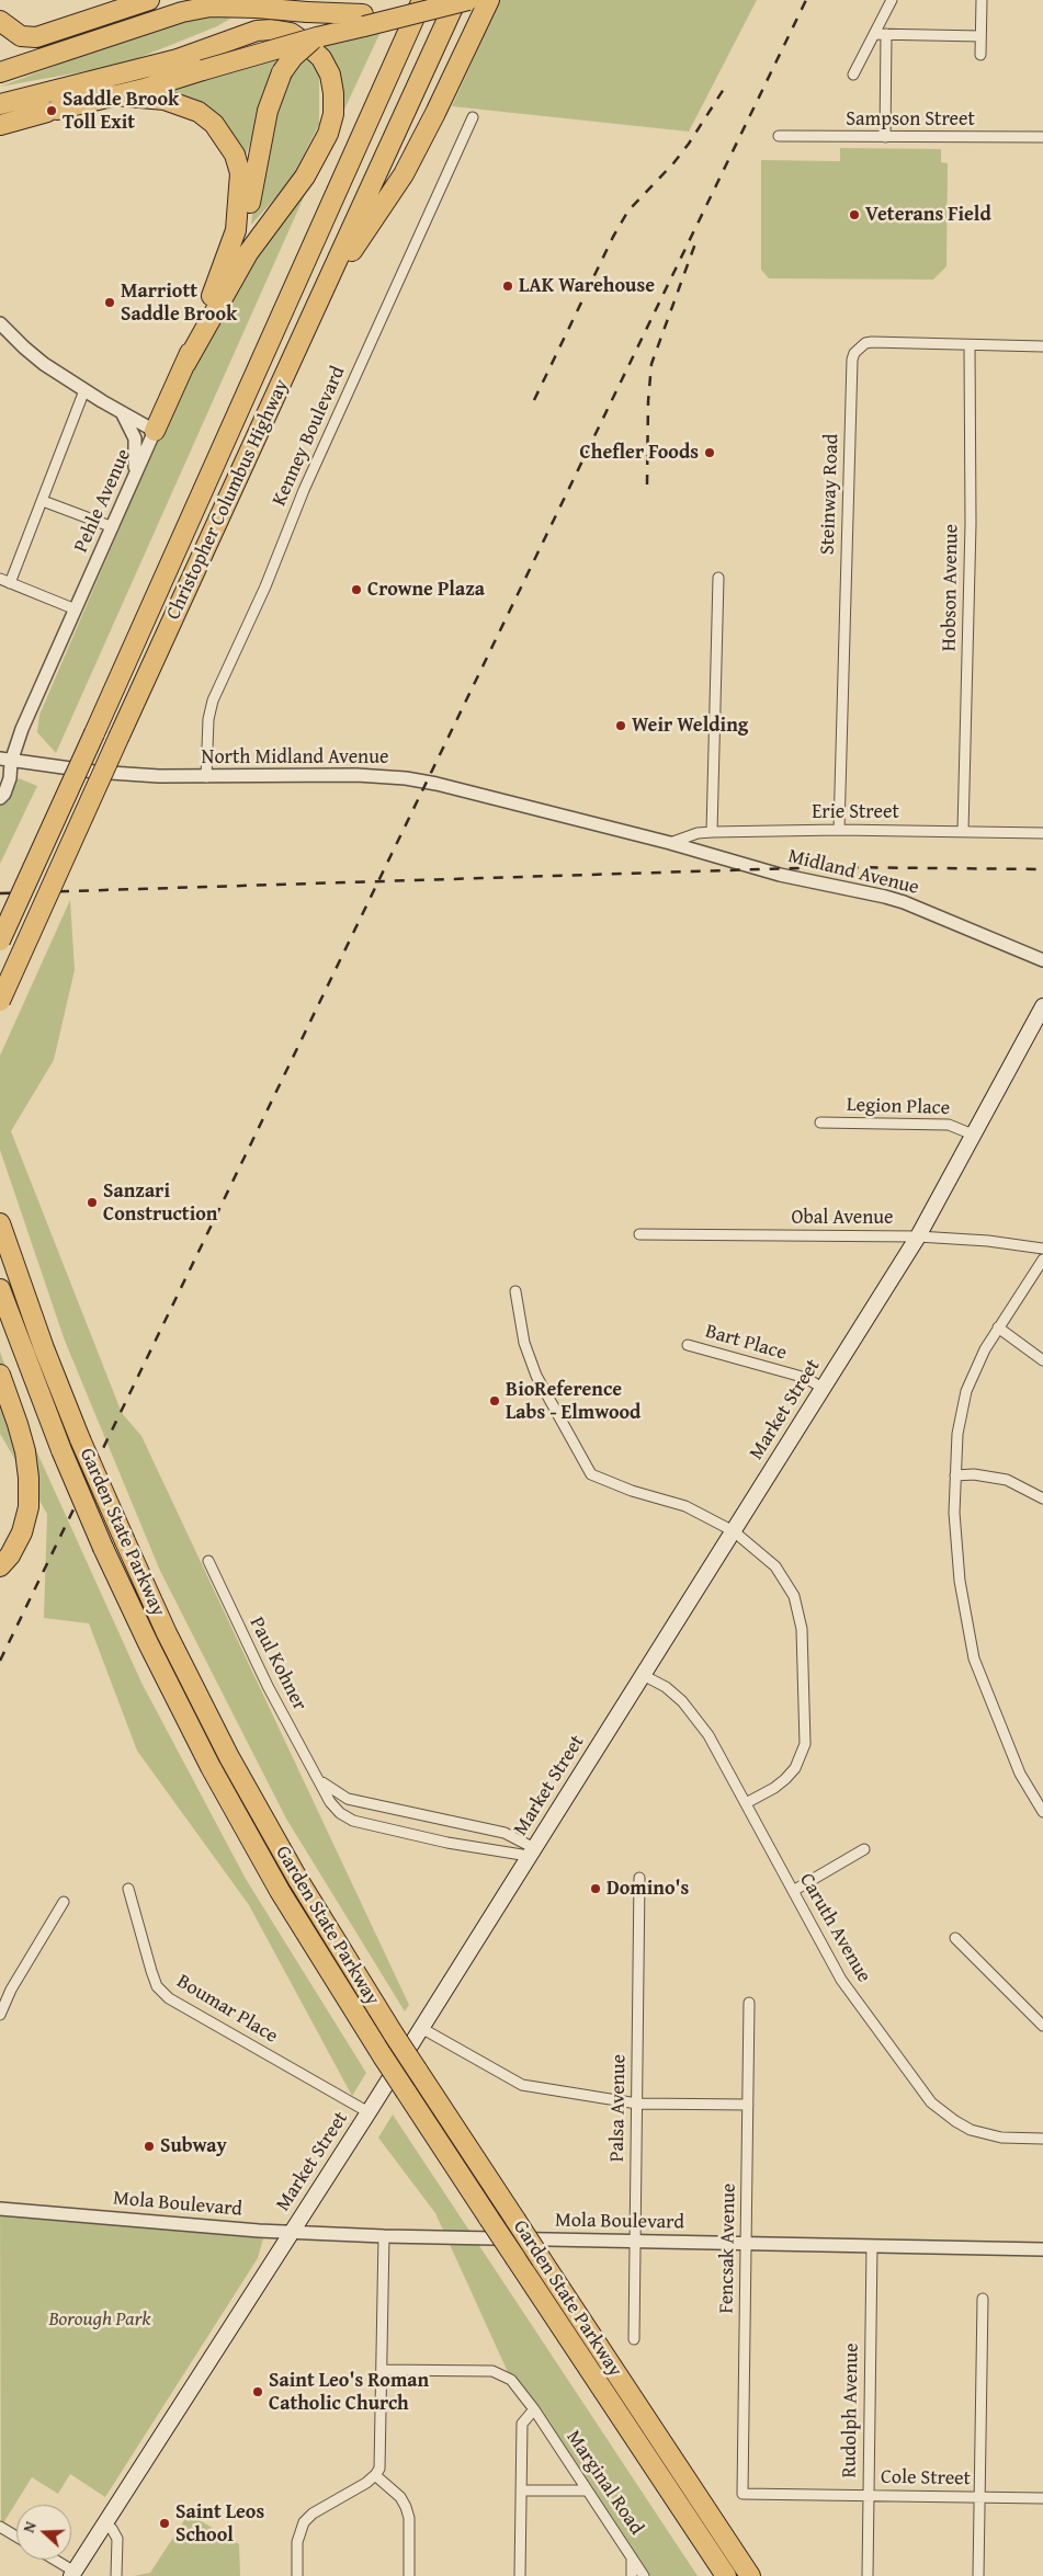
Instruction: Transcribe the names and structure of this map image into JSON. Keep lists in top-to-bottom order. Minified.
{"streets":{"highway":["Christopher Columbus Highway","Garden State Parkway"],"main road":["Market Street"],"street":["Sampson Street","Kenney Boulevard","Steinway Road","Pehle Avenue","Hobson Avenue","North Midland Avenue","Erie Street","Midland Avenue","Legion Place","Obal Avenue","Bart Place","Paul Kohner","Caruth Avenue","Boumar Place","Palsa Avenue","Mola Boulevard","Fencsak Avenue","Rudolph Avenue","Cole Street","Marginal Road"]},"crossings":[["Kenney Boulevard","North Midland Avenue"],["Steinway Road","Hobson Avenue"],["Steinway Road","Erie Street"],["Pehle Avenue","North Midland Avenue"],["Hobson Avenue","Erie Street"],["North Midland Avenue","Erie Street"],["North Midland Avenue","Midland Avenue"],["Legion Place","Market Street"],["Obal Avenue","Market Street"],["Bart Place","Market Street"],["Market Street","Paul Kohner"],["Market Street","Caruth Avenue"],["Market Street","Boumar Place"],["Market Street","Mola Boulevard"],["Palsa Avenue","Mola Boulevard"],["Mola Boulevard","Fencsak Avenue"],["Mola Boulevard","Rudolph Avenue"],["Fencsak Avenue","Cole Street"],["Rudolph Avenue","Cole Street"]],"parks":["Borough Park"],"places":["Saddle Brook Toll Exit","Veterans Field","LAK Warehouse","Marriott Saddle Brook","Chefler Foods","Crowne Plaza","Weir Welding","Sanzari Construction","BioReference Labs - Elmwood","Domino's","Subway","Saint Leo's Roman Catholic Church","Saint Leos School"],"north":"left"}
